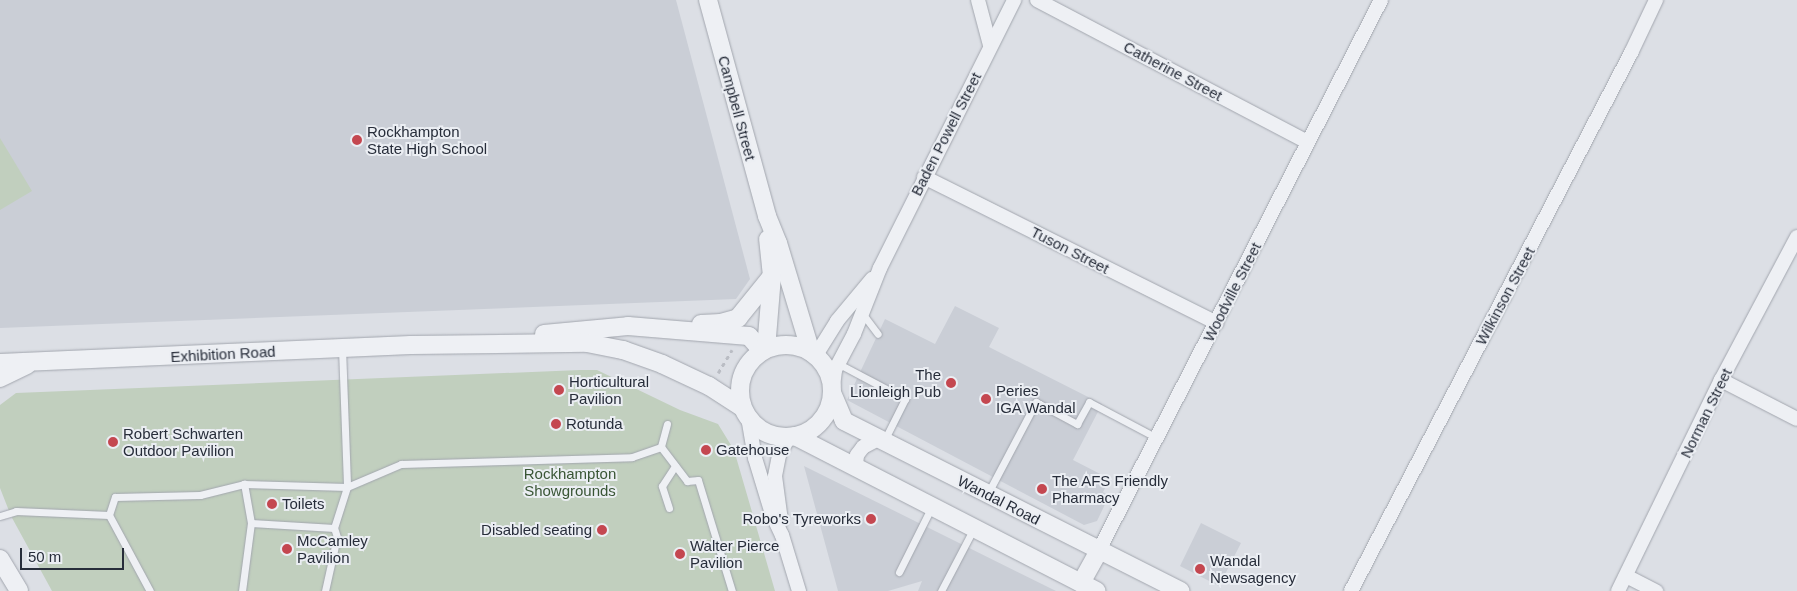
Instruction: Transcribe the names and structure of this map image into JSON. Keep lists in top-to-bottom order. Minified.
{"streets":{"street":["Catherine Street","Campbell Street","Baden Powell Street","Tuson Street","Woodville Street","Wilkinson Street","Exhibition Road","Norman Street","Wandal Road"]},"crossings":[["Catherine Street","Woodville Street"],["Campbell Street","Baden Powell Street"],["Campbell Street","Exhibition Road"],["Campbell Street","Wandal Road"],["Baden Powell Street","Tuson Street"],["Baden Powell Street","Exhibition Road"],["Baden Powell Street","Wandal Road"],["Tuson Street","Woodville Street"],["Woodville Street","Wandal Road"],["Exhibition Road","Wandal Road"]],"parks":["Rockhampton Showgrounds"],"places":["Rockhampton State High School","The Lionleigh Pub","Horticultural Pavilion","Peries IGA Wandal","Rotunda","Robert Schwarten Outdoor Pavilion","Gatehouse","The AFS Friendly Pharmacy","Toilets","Robo's Tyreworks","Disabled seating","McCamley Pavilion","Walter Pierce Pavilion","Wandal Newsagency"],"scale_bar":"50 m"}
